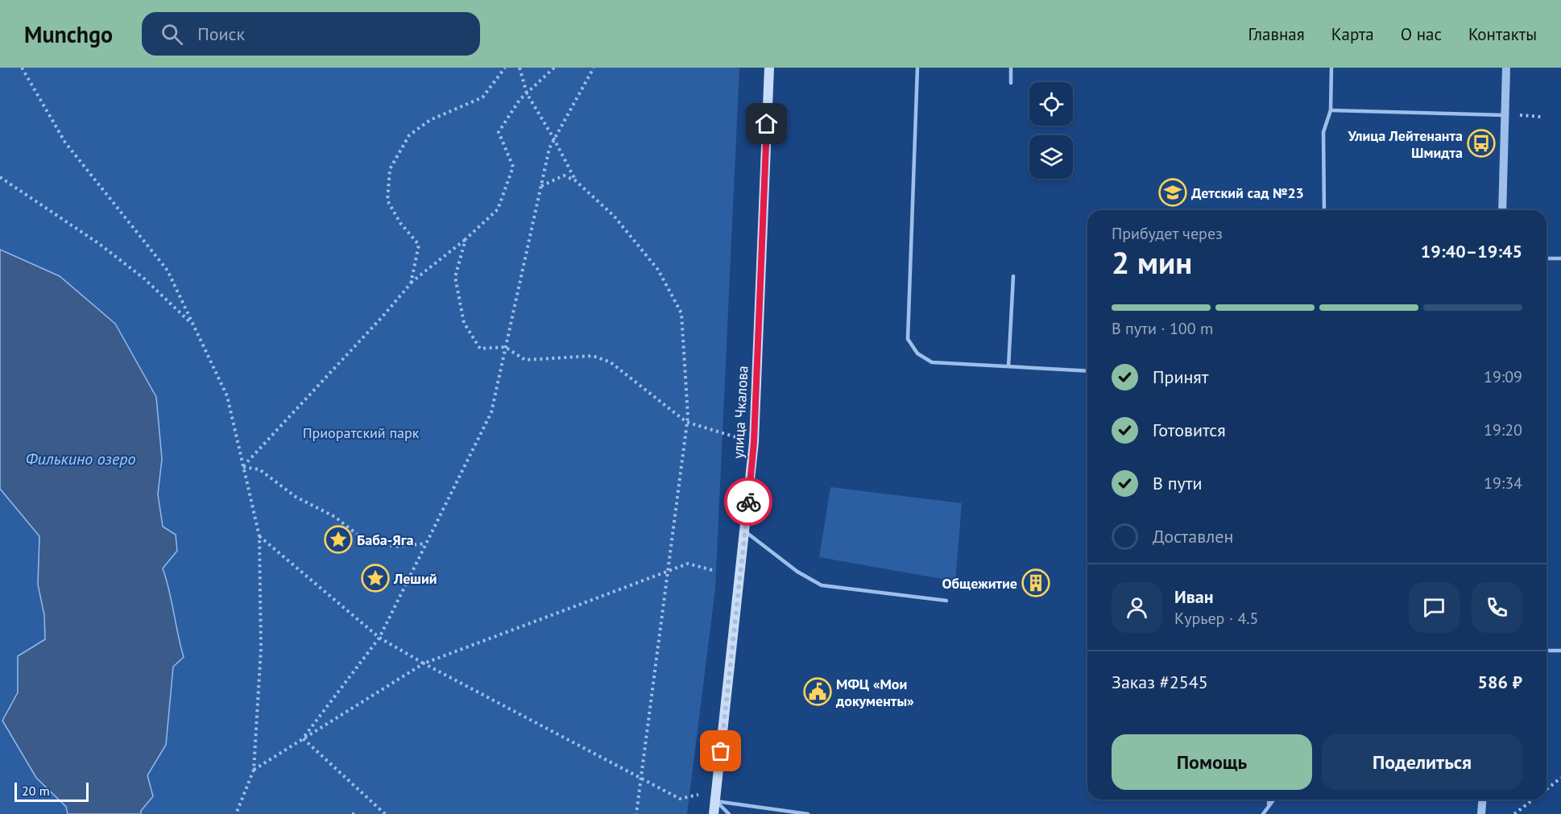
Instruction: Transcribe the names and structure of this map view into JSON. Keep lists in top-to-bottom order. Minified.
{"streets":{"main road":["улица Чкалова"]},"water":["Филькино озеро"],"parks":["Приоратский парк"],"places":{"bus stop":["Улица Лейтенанта Шмидта"],"school or university":["Детский сад №23"],"place":["Баба-Яга","Леший"],"building":["Общежитие"],"public building":["МФЦ «Мои документы»"]},"scale_bar":"20 m","page":{"header":"Munchgo","search":"Поиск","nav":["Главная","Карта","О нас","Контакты"],"heading":["2 мин","Прибудет через","19:40–19:45"],"panel":["Иван","Курьер · 4.5","Заказ #2545","586 ₽"],"bar":"В пути · 100 m","list":[["Принят","19:09"],["Готовится","19:20"],["В пути","19:34"],"Доставлен"],"buttons":["Помощь","Поделиться"],"scale":"20 m"}}
